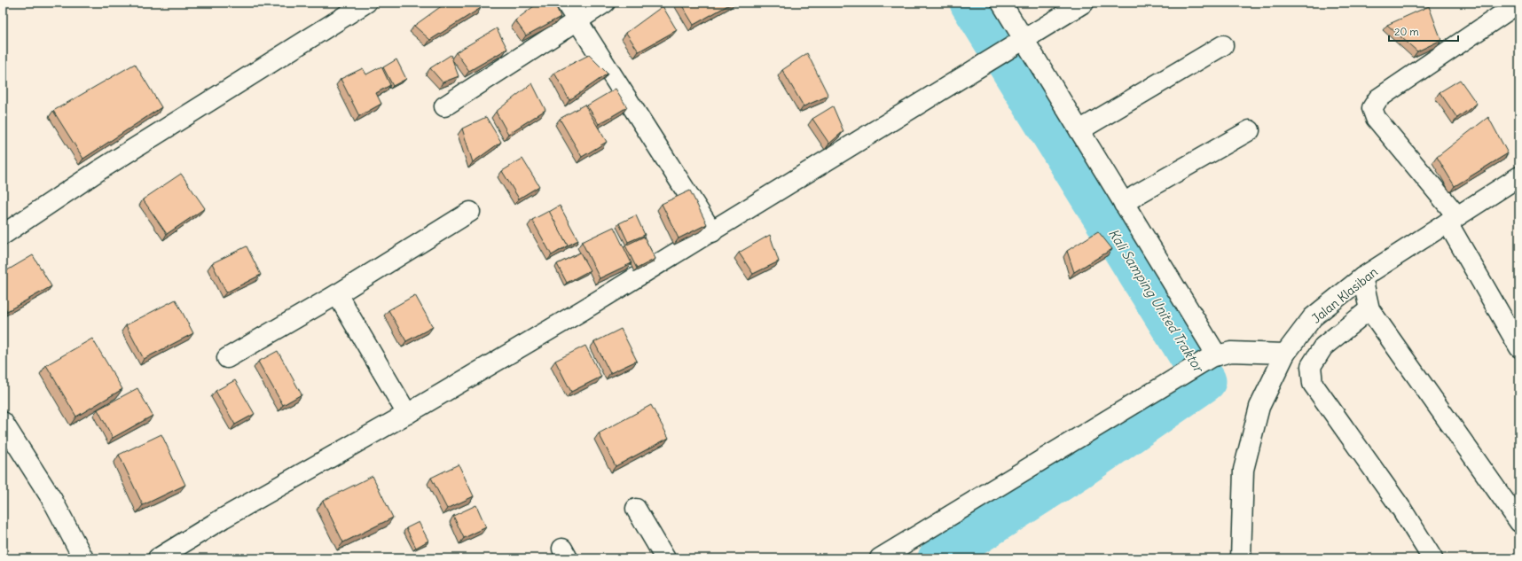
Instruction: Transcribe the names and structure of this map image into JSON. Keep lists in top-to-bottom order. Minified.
{"streets":{"street":["Jalan Klasiban"]},"water":["Kali Samping United Traktor"],"scale_bar":"20 m"}
